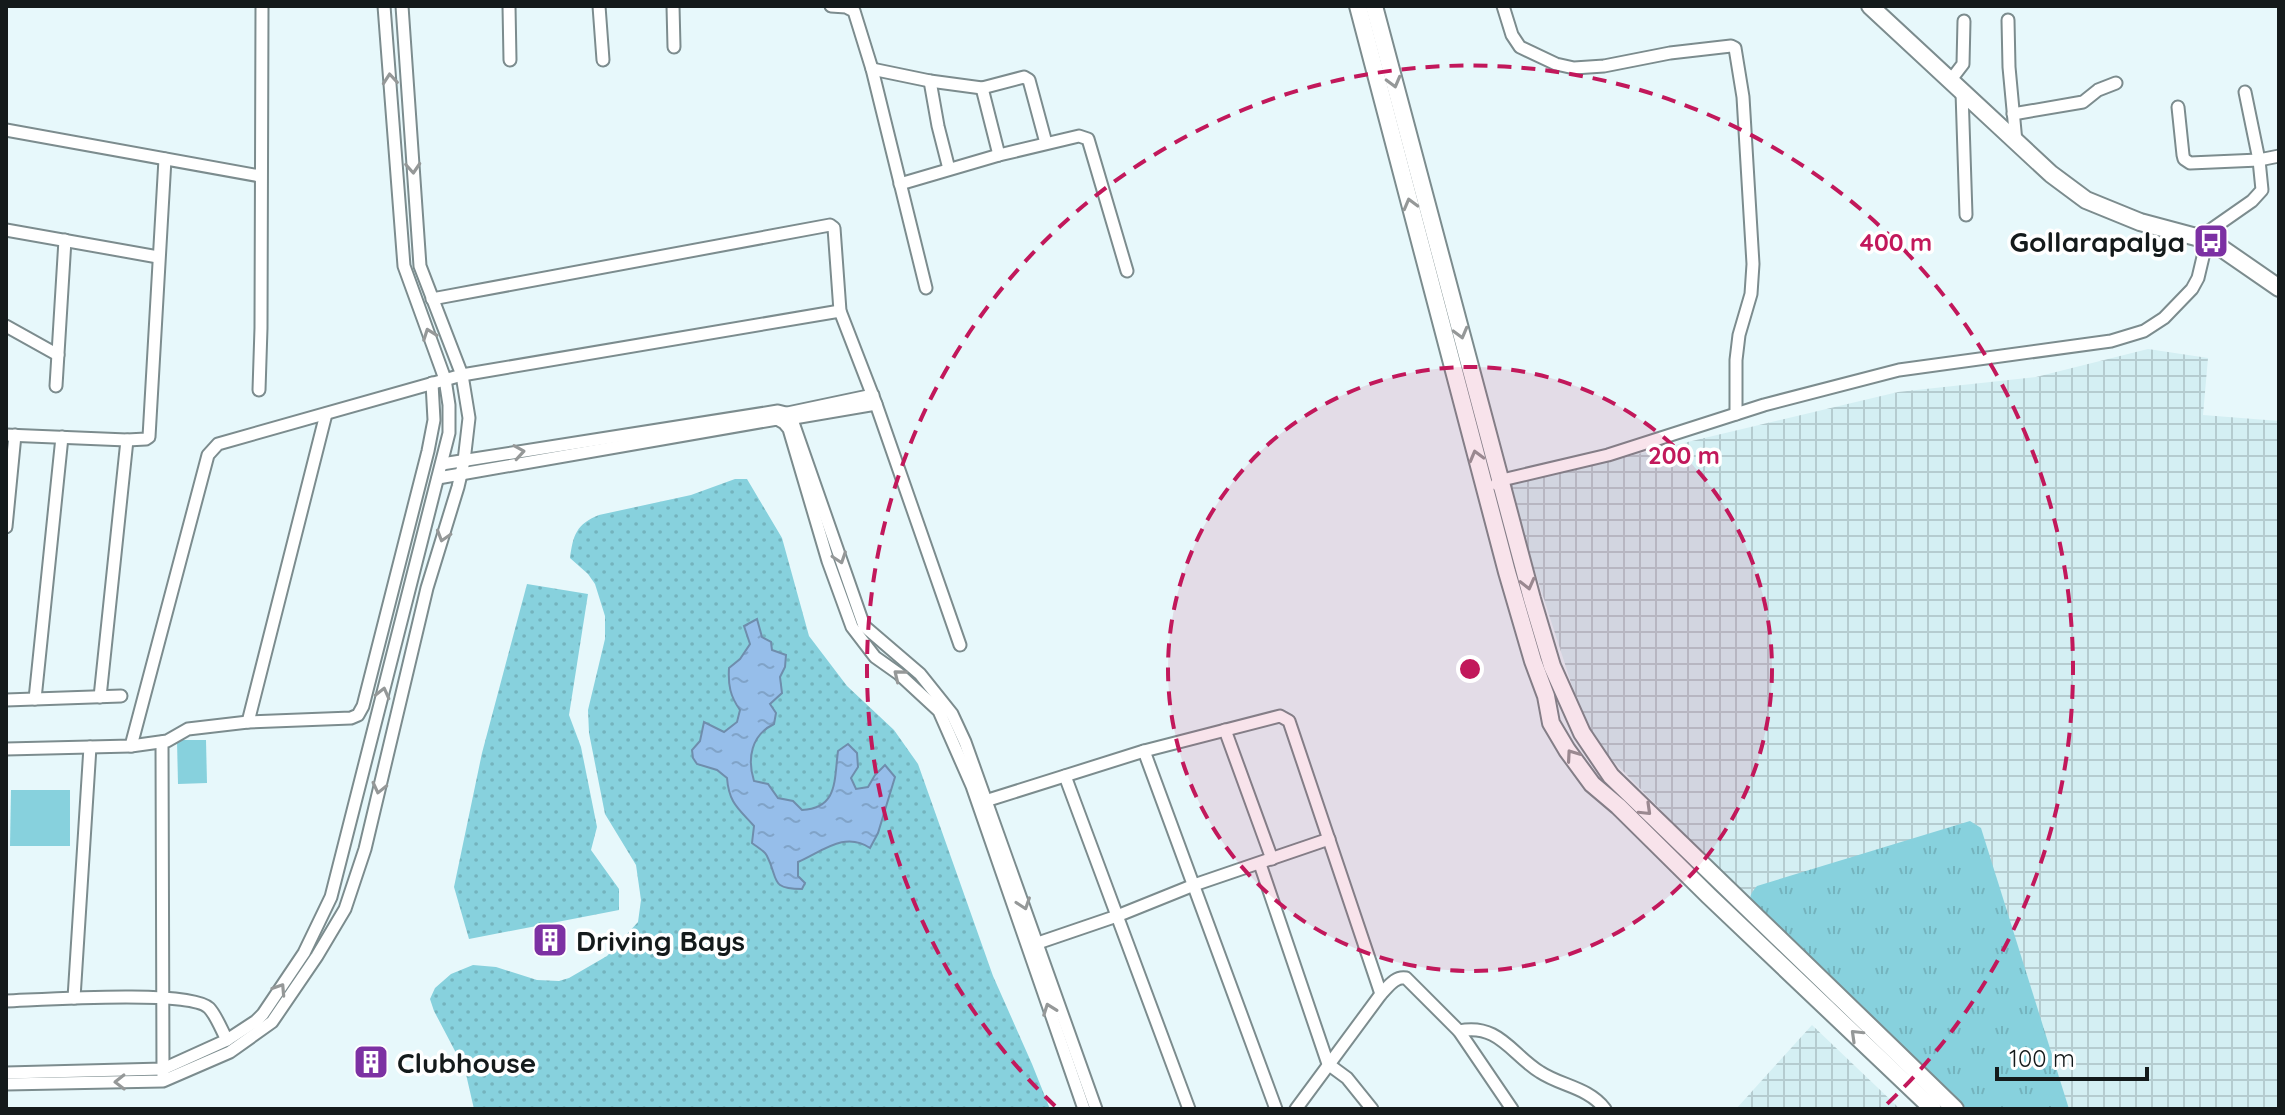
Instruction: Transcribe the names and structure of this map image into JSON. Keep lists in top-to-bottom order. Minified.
{"places":{"bus stop":["Gollarapalya"],"building":["Driving Bays","Clubhouse"]},"scale_bar":"100 m","rings":["400 m","200 m"]}
